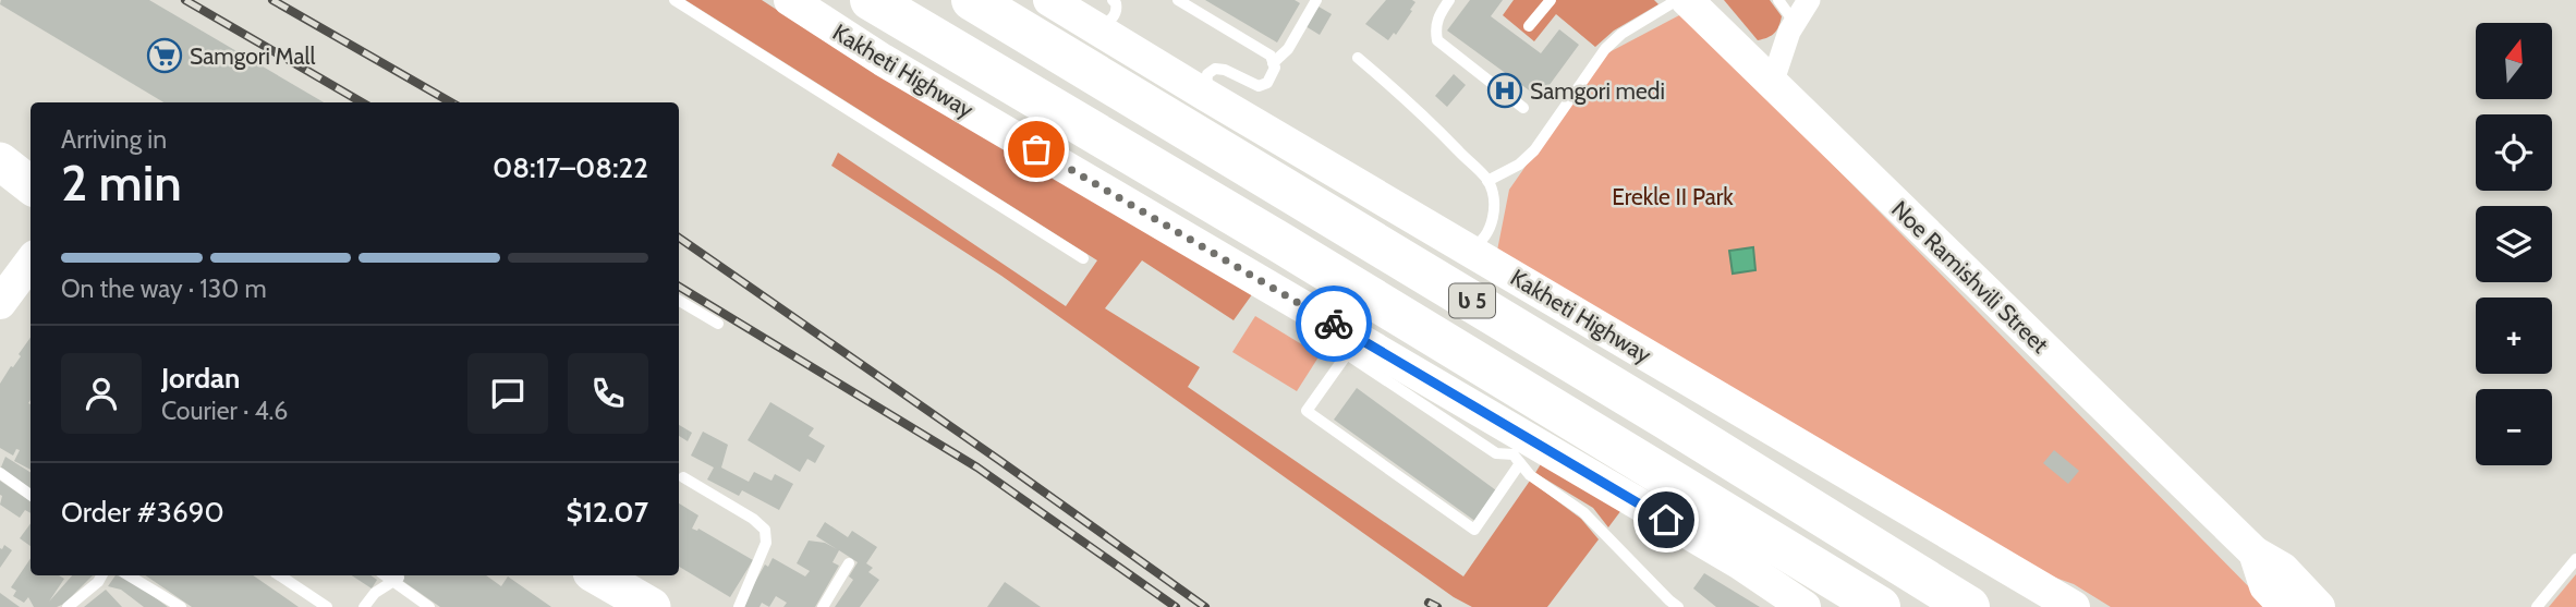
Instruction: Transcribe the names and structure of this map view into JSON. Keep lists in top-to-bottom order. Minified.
{"streets":{"highway":["Kakheti Highway","ს 5"],"street":["Noe Ramishvili Street"]},"parks":["Erekle II Park"],"places":{"supermarket":["Samgori Mall"],"hospital":["Samgori medi"]},"north":"top","page":{"map_buttons":["+","−"],"heading":["2 min","Arriving in","08:17–08:22"],"panel":["Jordan","Courier · 4.6","Order #3690","$12.07"],"bar":"On the way · 130 m"}}
